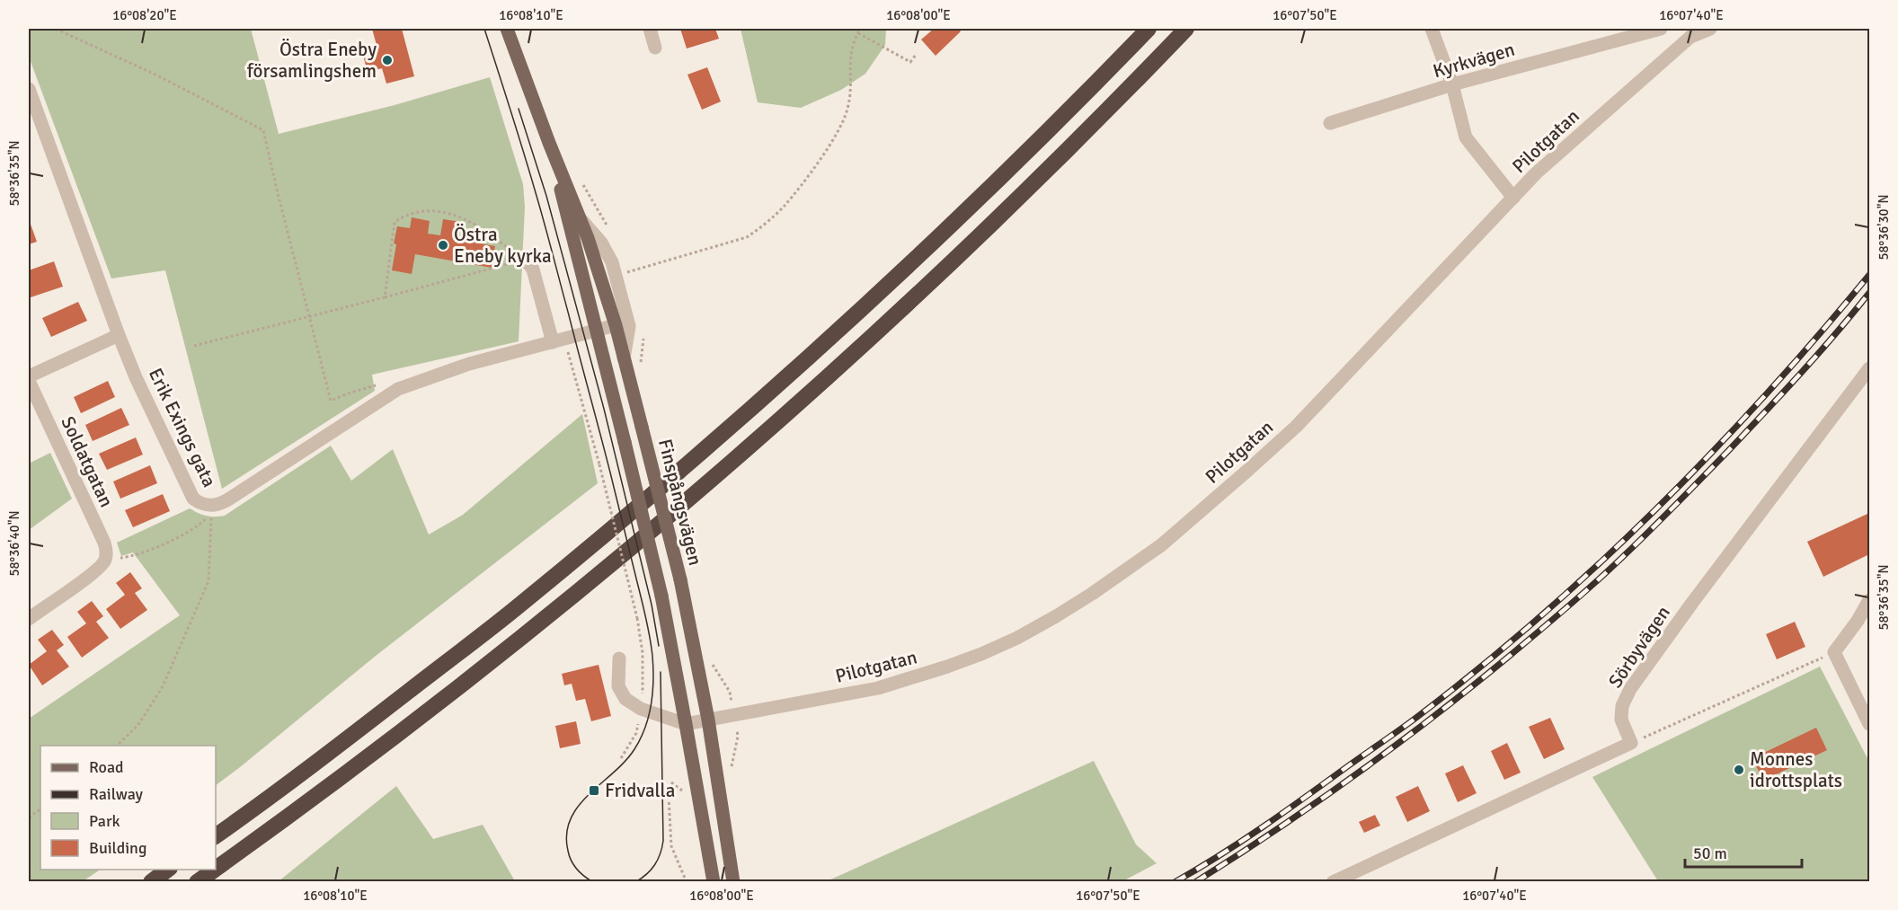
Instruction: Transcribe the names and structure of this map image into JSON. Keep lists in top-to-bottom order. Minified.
{"streets":{"main road":["Finspångsvägen"],"street":["Kyrkvägen","Pilotgatan","Erik Exings gata","Soldatgatan","Sörbyvägen"]},"crossings":[["Pilotgatan","Finspångsvägen"],["Erik Exings gata","Finspångsvägen"]],"places":{"other":["Östra Eneby församlingshem","Östra Eneby kyrka","Monnes idrottsplats"],"transit":["Fridvalla"]},"legend":["Road","Railway","Park","Building"],"scale_bar":"50 m","coordinates":["16°08'20\"E","16°08'10\"E","16°08'00\"E","16°07'50\"E","16°07'40\"E","58°36'35\"N","58°36'30\"N","58°36'40\"N"]}
